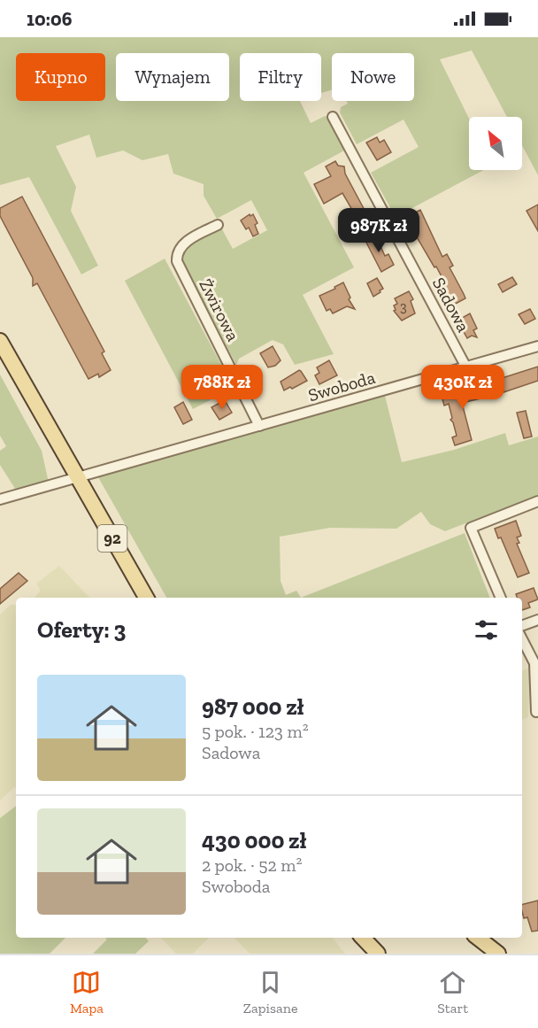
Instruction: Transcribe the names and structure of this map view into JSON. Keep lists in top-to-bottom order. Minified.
{"streets":{"main road":["92"],"street":["Sadowa","Żwirowa","Swoboda"]},"crossings":[["Sadowa","Swoboda"],["Żwirowa","Swoboda"],["Swoboda","92"]],"house_numbers":["3"],"north":"top left","page":{"status":"10:06","chip":["Kupno","Wynajem","Filtry","Nowe"],"price":["987K zł","788K zł","430K zł"],"heading":"Oferty: 3","list":[{"name":"987 000 zł","note":"5 pok. · 123 m² · Sadowa"},{"name":"430 000 zł","note":"2 pok. · 52 m² · Swoboda"}],"tabs":["Mapa","Zapisane","Start"]}}
